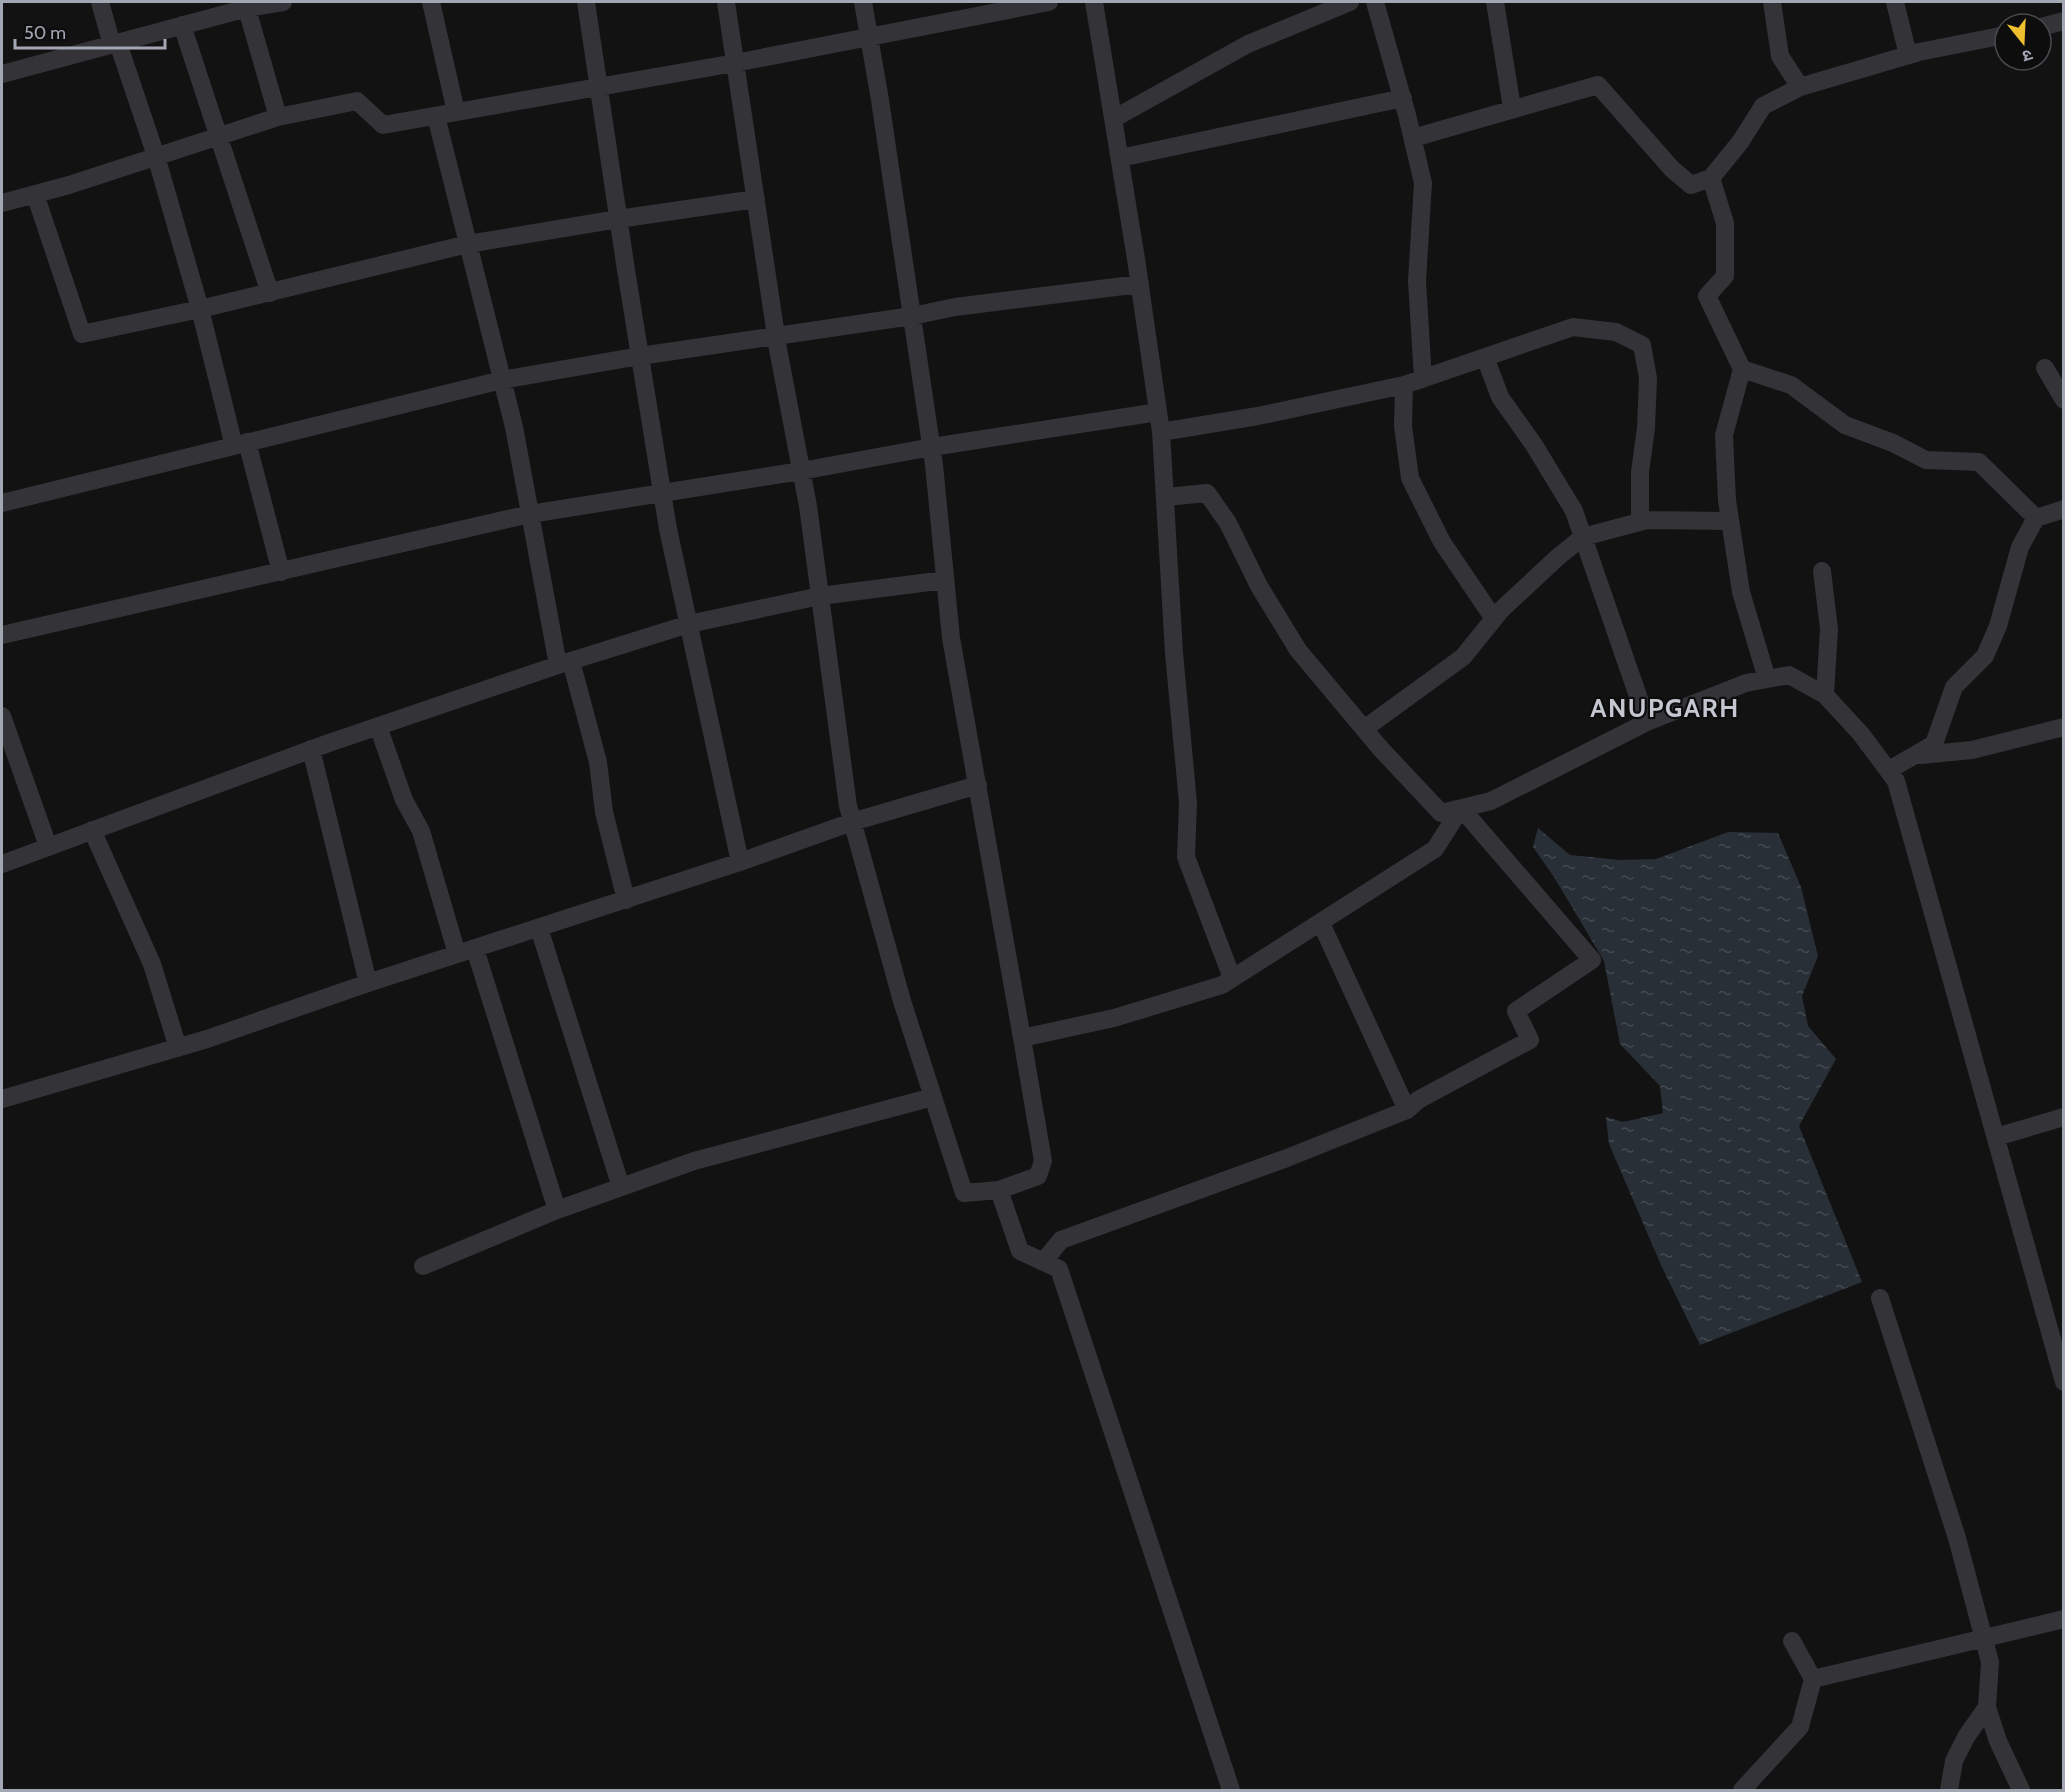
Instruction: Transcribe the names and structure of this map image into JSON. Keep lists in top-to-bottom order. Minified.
{"districts":["ANUPGARH"],"scale_bar":"50 m","north":"bottom"}
